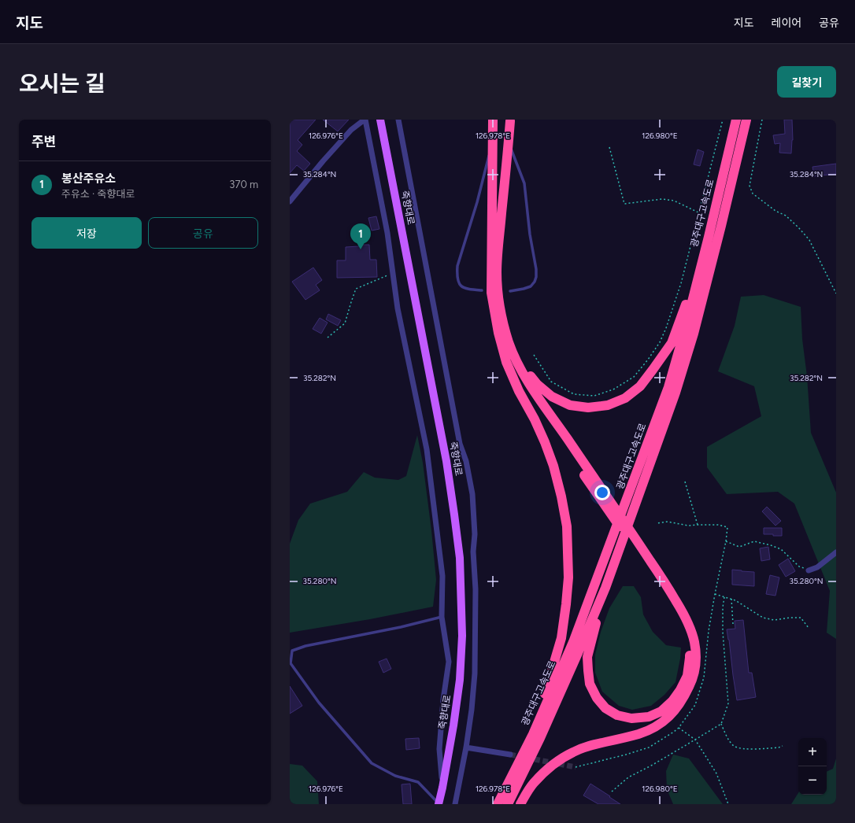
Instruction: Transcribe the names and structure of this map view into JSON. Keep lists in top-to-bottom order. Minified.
{"streets":{"highway":["광주대구고속도로"],"main road":["죽향대로"]},"page":{"header":"지도","nav":["지도","레이어","공유"],"title":"오시는 길","buttons":["길찾기",["저장","공유"]],"heading":"주변","list":[{"mark":"1","name":"봉산주유소","note":"주유소 · 죽향대로","value":"370 m"}],"pins":"1","map_buttons":["+","−"]},"coordinates":["126.976°E","126.978°E","126.980°E","35.284°N","35.282°N","35.280°N"]}
